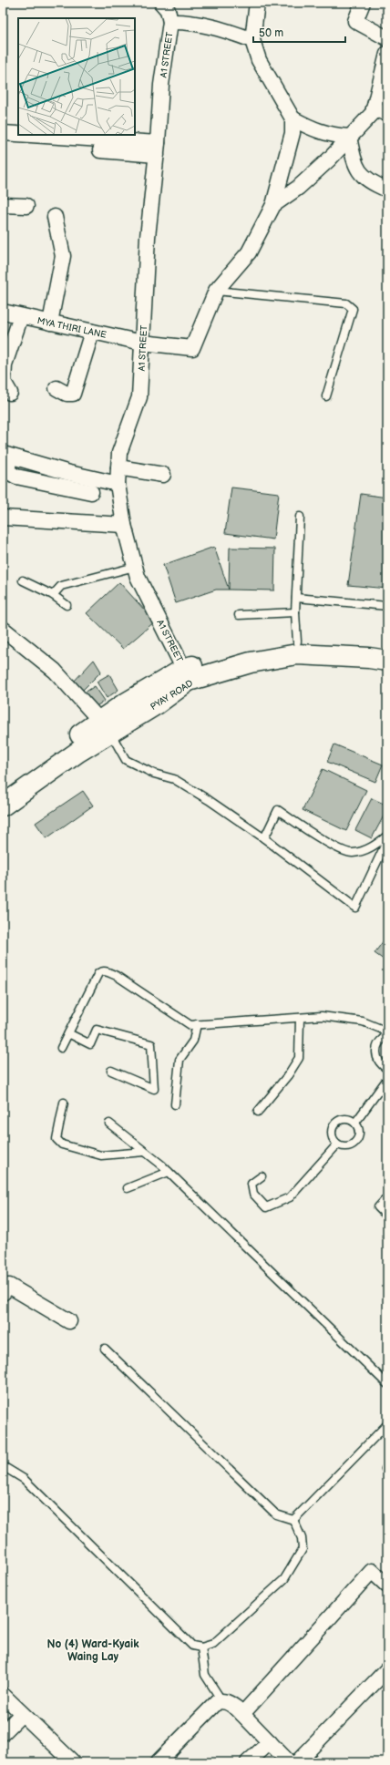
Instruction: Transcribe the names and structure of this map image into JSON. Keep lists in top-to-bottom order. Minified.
{"streets":{"highway":["PYAY ROAD"],"street":["A1 STREET","MYA THIRI LANE"]},"crossings":[["A1 STREET","MYA THIRI LANE"],["A1 STREET","PYAY ROAD"]],"districts":["No (4) Ward-Kyaik Waing Lay"],"scale_bar":"50 m"}
